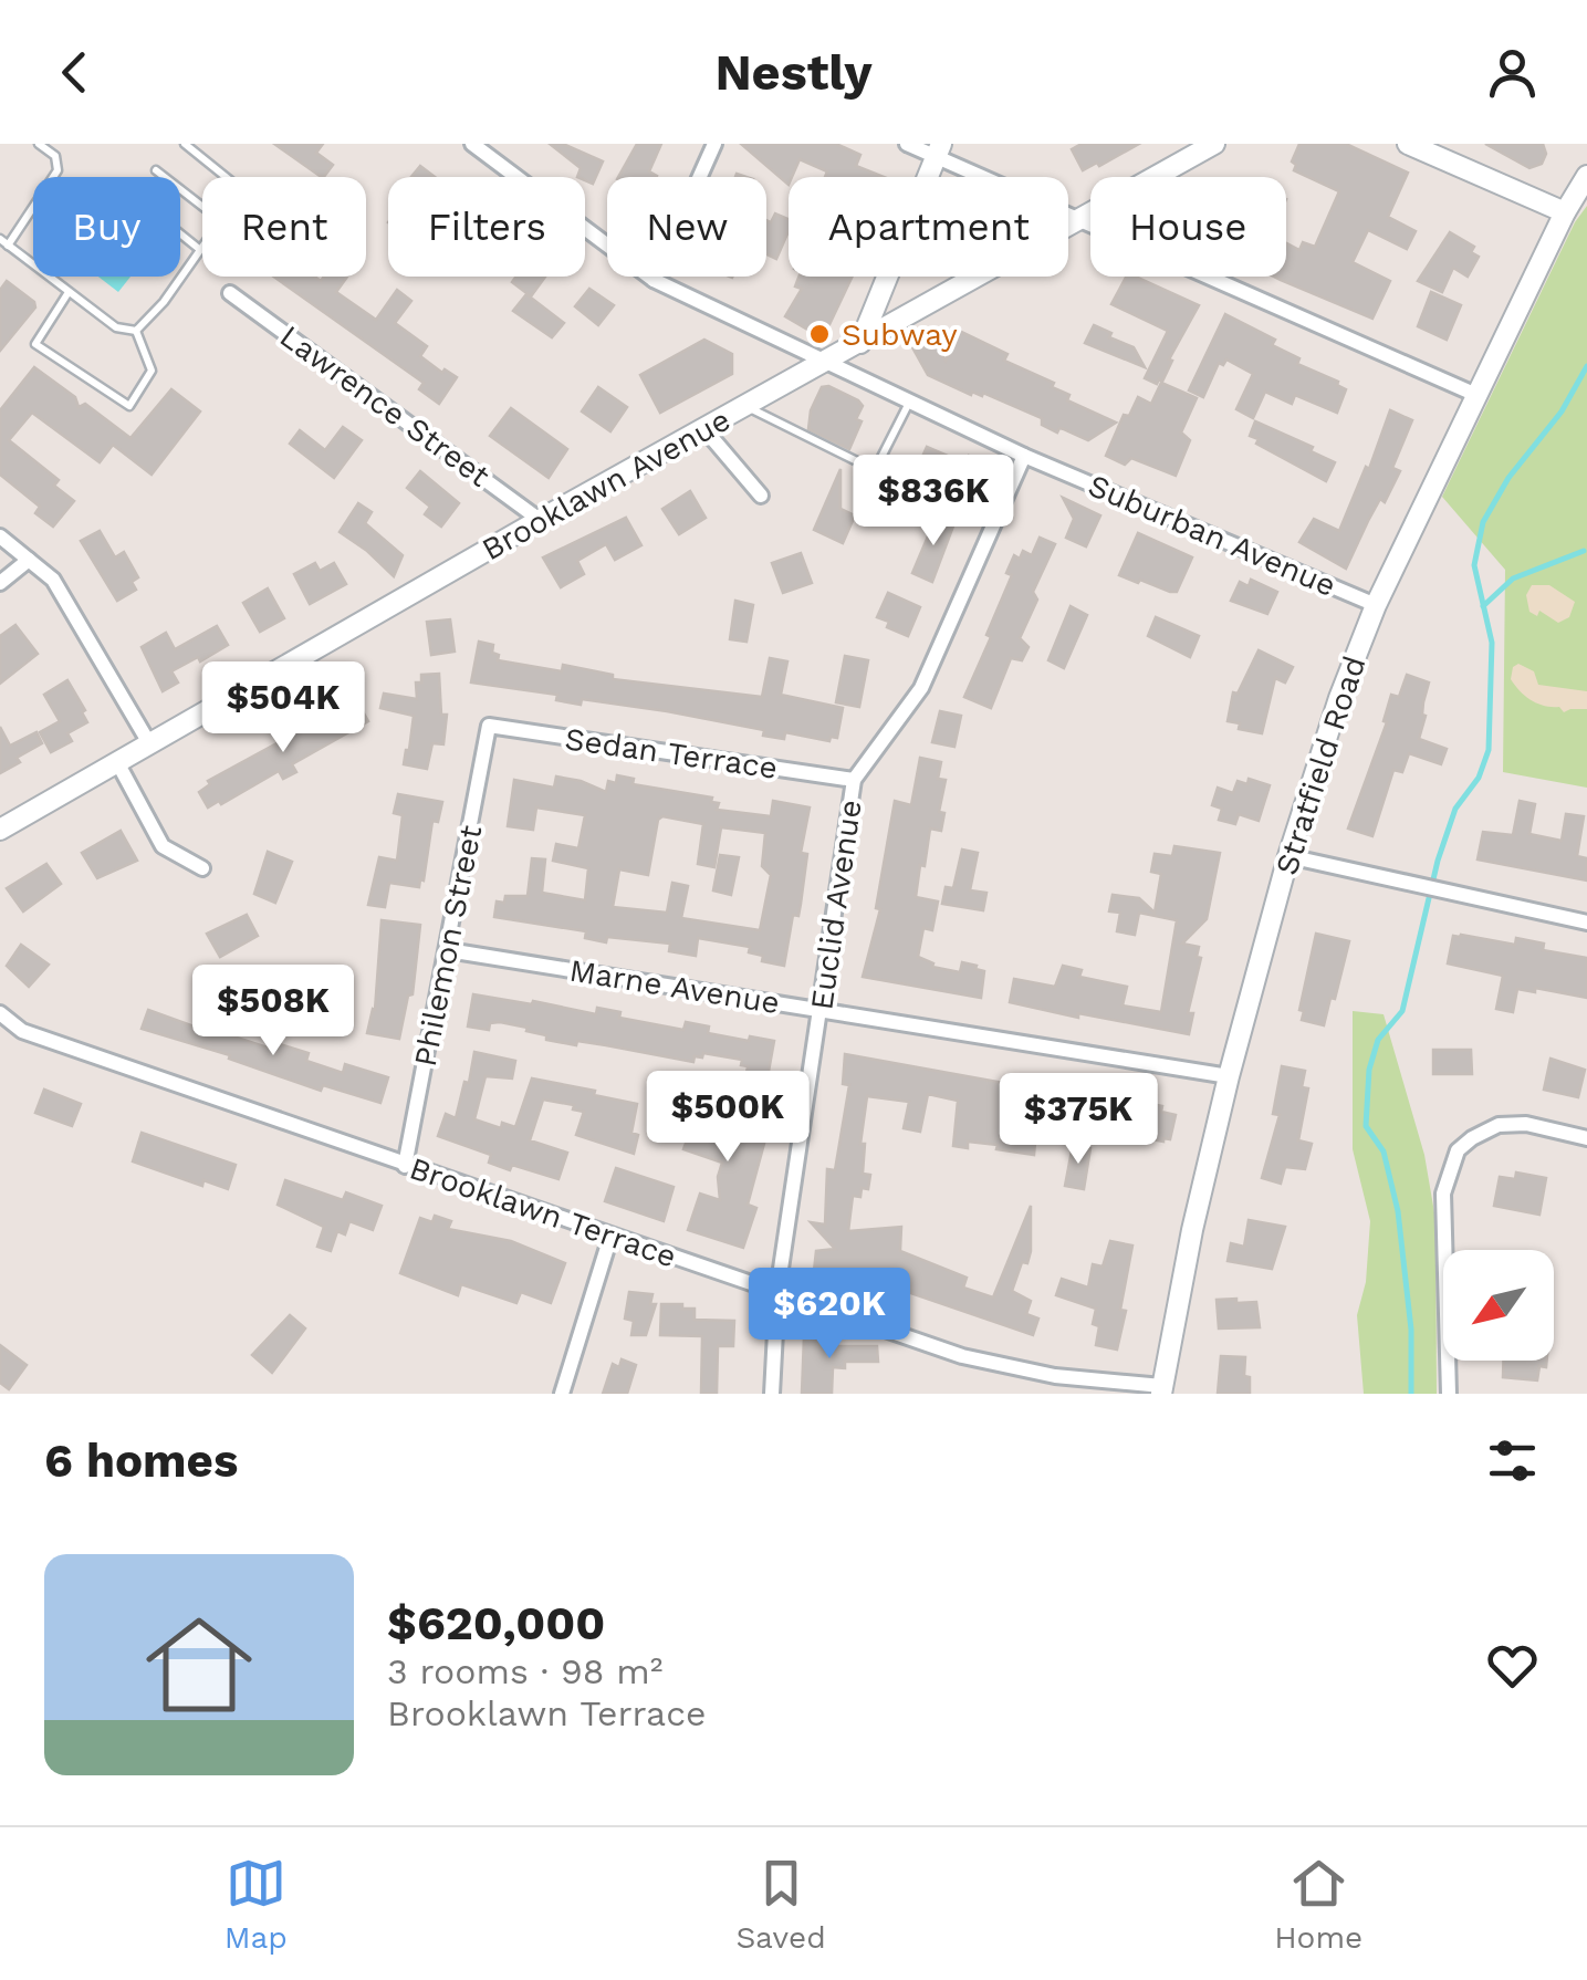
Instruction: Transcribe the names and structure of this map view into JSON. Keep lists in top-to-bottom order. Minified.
{"streets":{"street":["Lawrence Street","Brooklawn Avenue","Suburban Avenue","Sedan Terrace","Stratfield Road","Euclid Avenue","Philemon Street","Marne Avenue","Brooklawn Terrace"]},"crossings":[["Lawrence Street","Brooklawn Avenue"],["Brooklawn Avenue","Suburban Avenue"],["Suburban Avenue","Stratfield Road"],["Suburban Avenue","Euclid Avenue"],["Sedan Terrace","Euclid Avenue"],["Sedan Terrace","Philemon Street"],["Stratfield Road","Marne Avenue"],["Stratfield Road","Brooklawn Terrace"],["Euclid Avenue","Marne Avenue"],["Euclid Avenue","Brooklawn Terrace"],["Philemon Street","Marne Avenue"],["Philemon Street","Brooklawn Terrace"]],"places":["Subway"],"north":"bottom left","page":{"header":"Nestly","chip":["Buy","Rent","Filters","New","Apartment","House"],"price":["$836K","$504K","$508K","$500K","$375K","$620K"],"heading":"6 homes","list":[{"name":"$620,000","note":"3 rooms · 98 m² · Brooklawn Terrace"}],"tabs":["Map","Saved","Home"]}}
